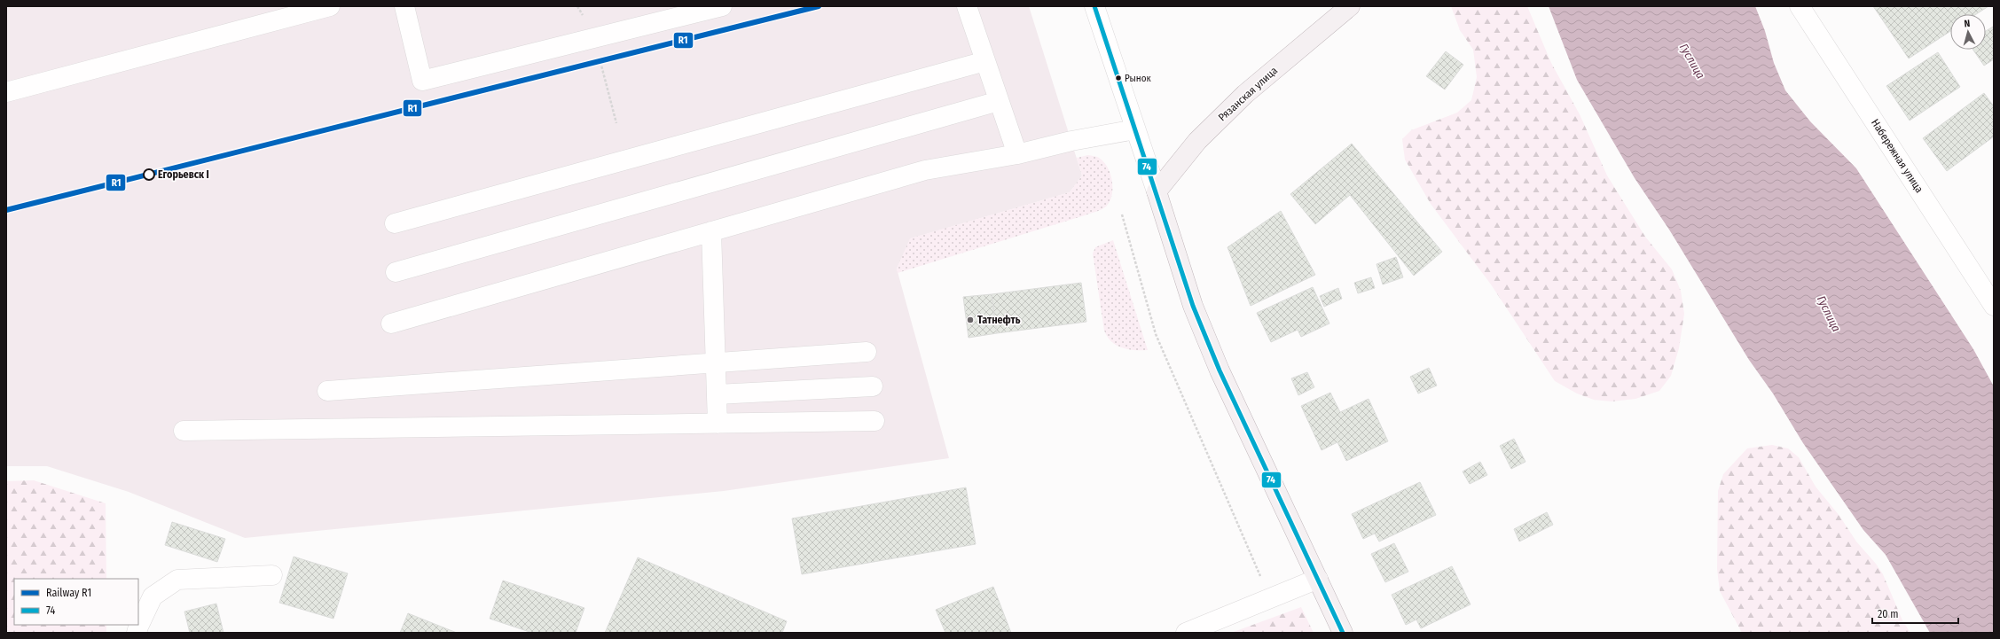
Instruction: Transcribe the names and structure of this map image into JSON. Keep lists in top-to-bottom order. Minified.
{"streets":{"main road":["Рязанская улица"],"street":["Набережная улица"]},"water":["Гуслица"],"places":["Рынок","Егорьевск I","Татнефть"],"lines":["rail line R1","transit line 74"],"legend":["Railway R1","74"],"scale_bar":"20 m","north":"top"}
